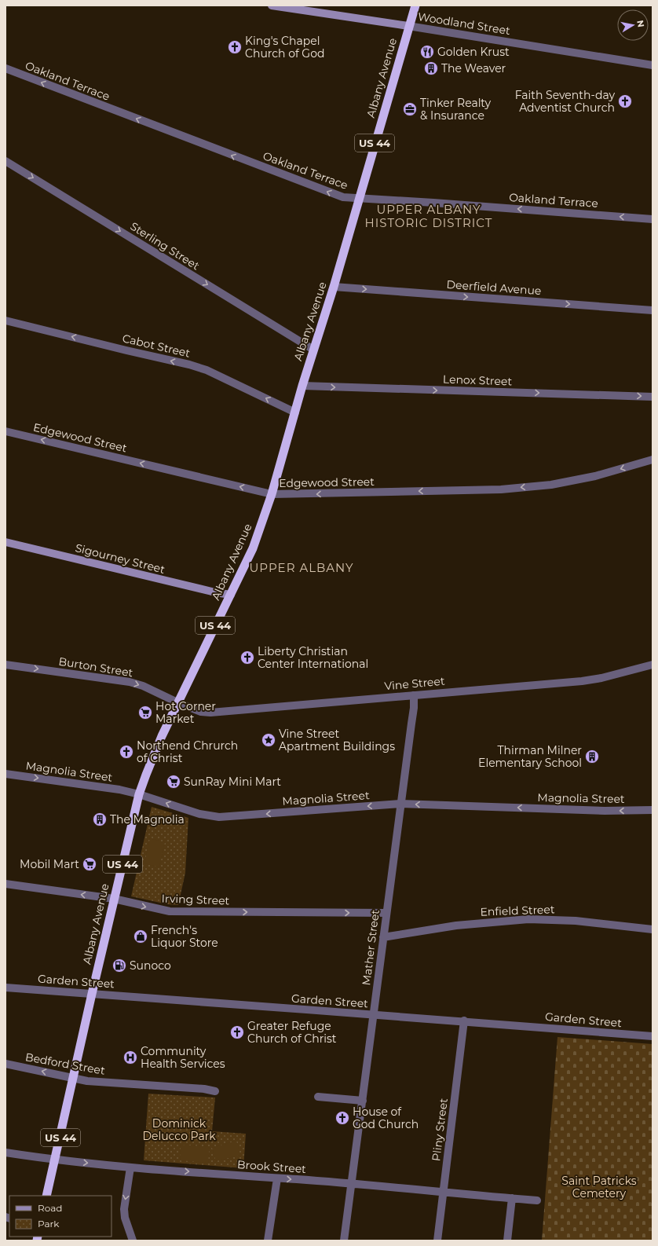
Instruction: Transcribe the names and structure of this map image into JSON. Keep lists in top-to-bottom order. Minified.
{"streets":{"highway":["Albany Avenue","US 44"],"main road":["Woodland Street","Sigourney Street"],"street":["Oakland Terrace","Sterling Street","Deerfield Avenue","Cabot Street","Lenox Street","Edgewood Street","Burton Street","Vine Street","Magnolia Street","Irving Street","Enfield Street","Mather Street","Garden Street","Bedford Street","Pliny Street","Brook Street"]},"crossings":[["Woodland Street","Albany Avenue"],["Albany Avenue","Oakland Terrace"],["Albany Avenue","Sterling Street"],["Albany Avenue","Deerfield Avenue"],["Albany Avenue","Cabot Street"],["Albany Avenue","Lenox Street"],["Albany Avenue","Edgewood Street"],["Albany Avenue","Sigourney Street"],["Albany Avenue","Burton Street"],["Albany Avenue","Vine Street"],["Albany Avenue","Magnolia Street"],["Albany Avenue","Irving Street"],["Albany Avenue","Garden Street"],["Albany Avenue","Bedford Street"],["Albany Avenue","Brook Street"],["Burton Street","Vine Street"],["Vine Street","Mather Street"],["Magnolia Street","Mather Street"],["Irving Street","Mather Street"],["Enfield Street","Mather Street"],["Mather Street","Garden Street"],["Mather Street","Brook Street"],["Garden Street","Pliny Street"],["Pliny Street","Brook Street"]],"one_way":["Oakland Terrace","Sterling Street","Deerfield Avenue","Cabot Street","Lenox Street","Edgewood Street","Burton Street","Brook Street"],"districts":["UPPER ALBANY HISTORIC DISTRICT","UPPER ALBANY"],"parks":["Dominick Delucco Park","Saint Patricks Cemetery"],"places":{"church":["King's Chapel Church of God","Faith Seventh-day Adventist Church","Liberty Christian Center International","Northend Chrurch of Christ","Greater Refuge Church of Christ","House of God Church"],"restaurant":["Golden Krust"],"building":["The Weaver","Thirman Milner Elementary School","The Magnolia"],"office":["Tinker Realty & Insurance"],"supermarket":["Hot Corner Market","SunRay Mini Mart","Mobil Mart"],"place":["Vine Street Apartment Buildings"],"shop":["French's Liquor Store"],"fuel station":["Sunoco"],"hospital":["Community Health Services"]},"legend":["Road","Park"],"north":"right"}
